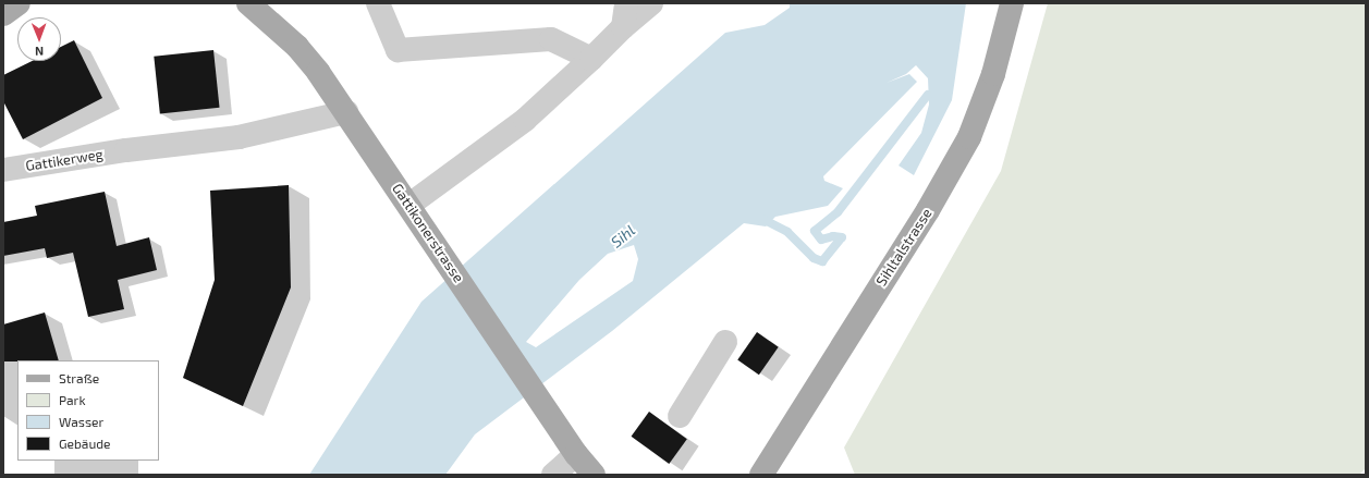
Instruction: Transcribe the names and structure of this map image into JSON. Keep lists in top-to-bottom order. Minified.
{"streets":{"main road":["Gattikonerstrasse","Sihltalstrasse"],"street":["Gattikerweg"]},"crossings":[["Gattikerweg","Gattikonerstrasse"]],"water":["Sihl"],"legend":["Straße","Park","Wasser","Gebäude"],"north":"bottom"}
